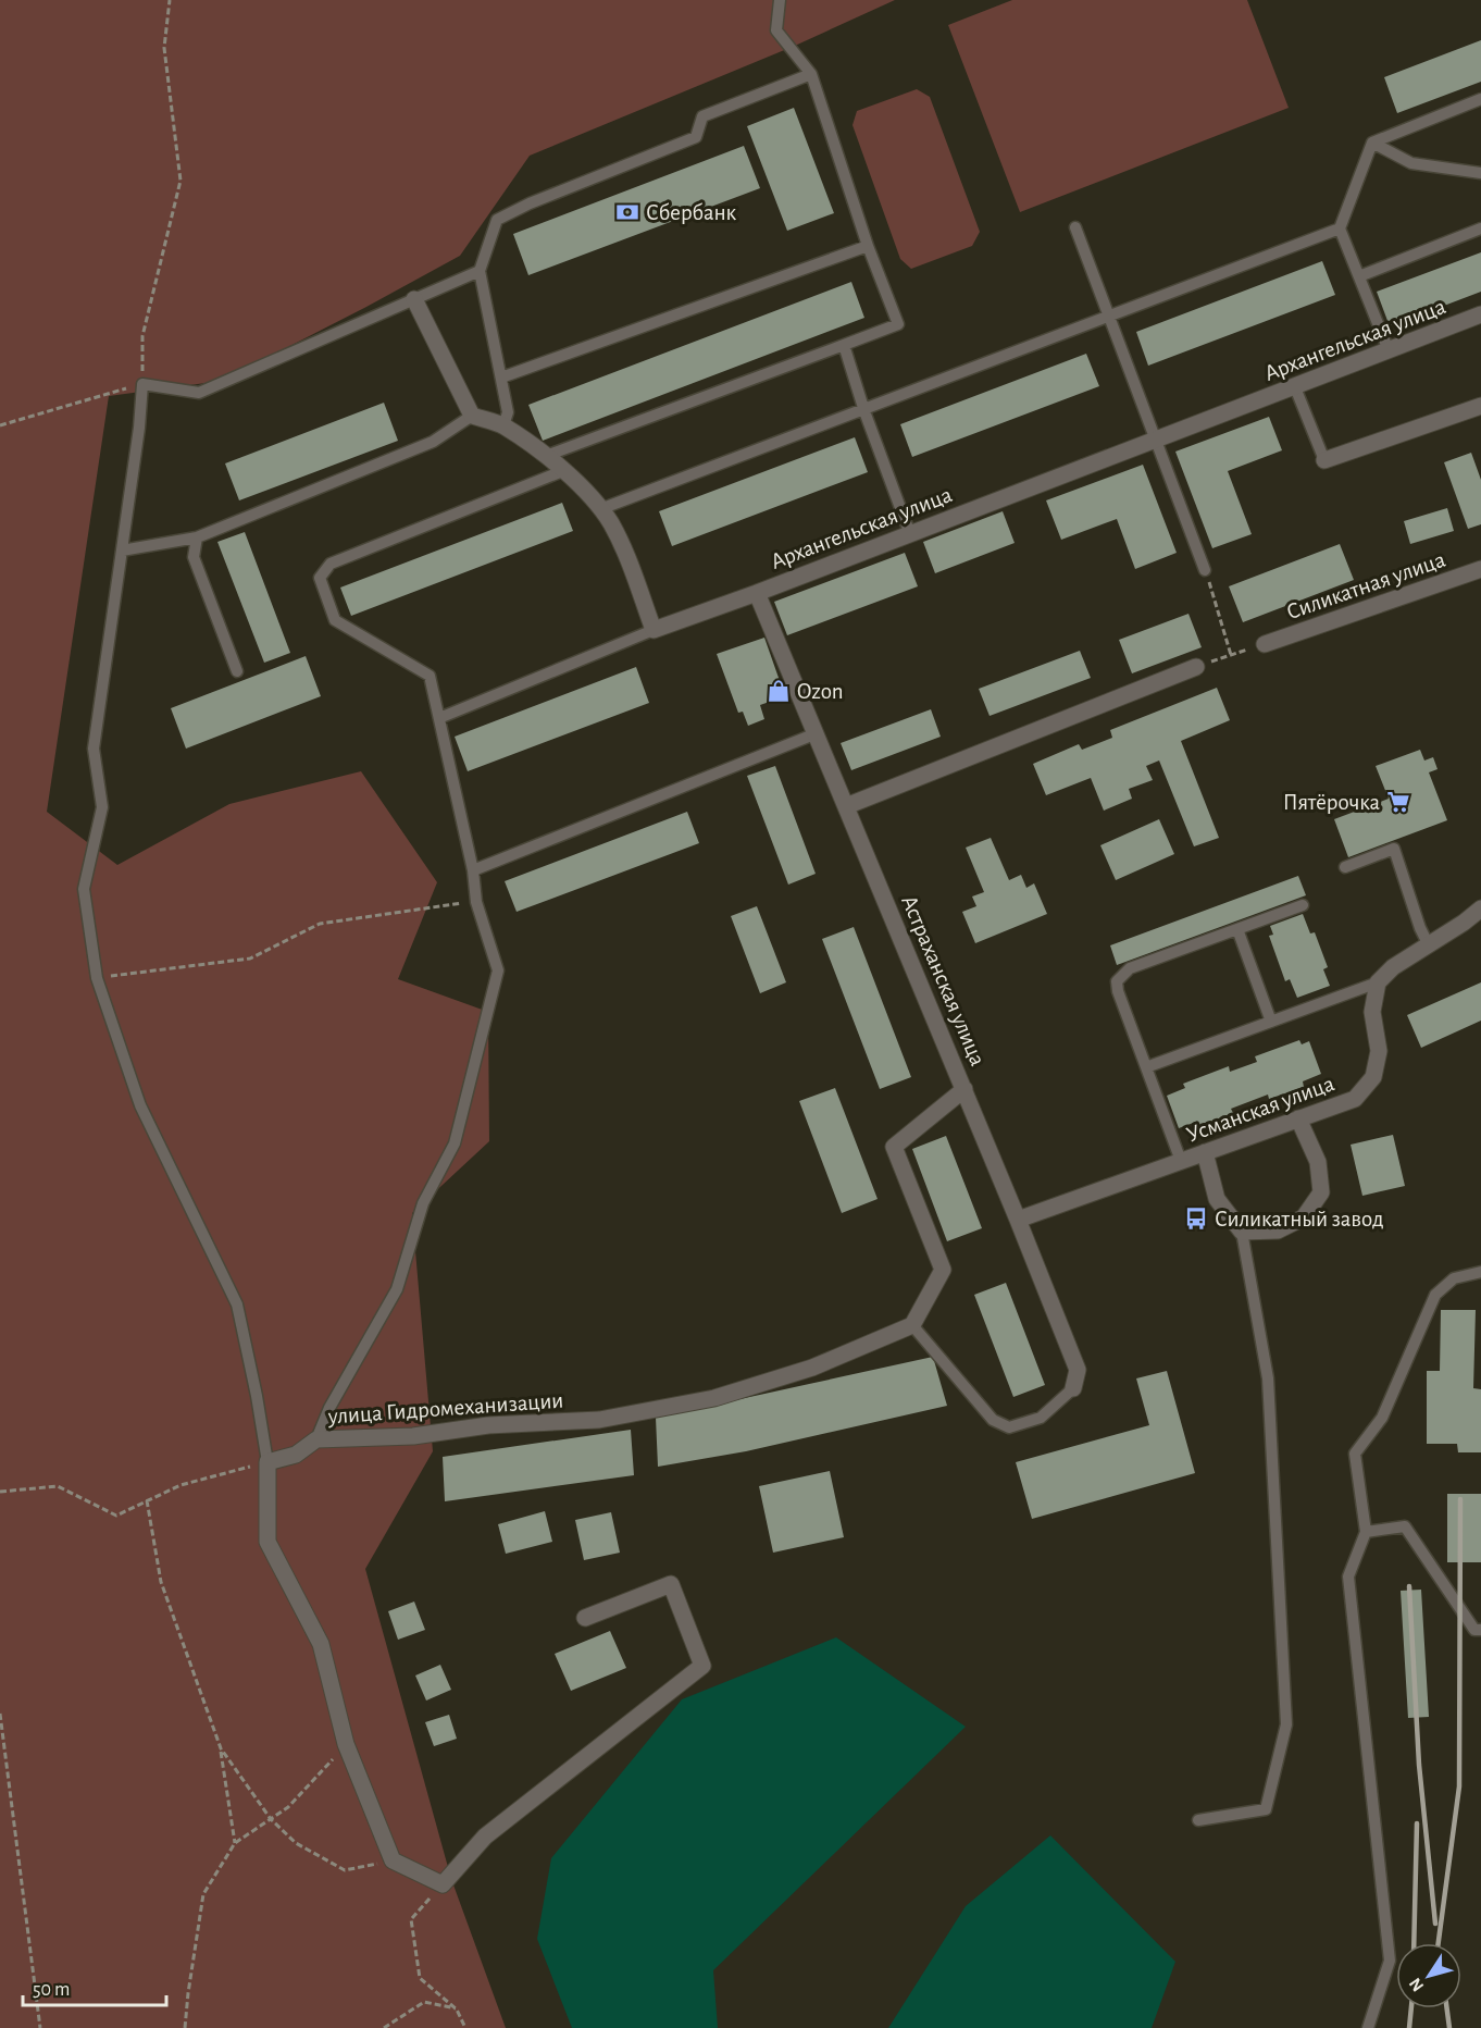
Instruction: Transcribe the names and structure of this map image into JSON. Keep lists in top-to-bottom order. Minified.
{"streets":{"street":["Архангельская улица","Силикатная улица","Астраханская улица","Усманская улица","улица Гидромеханизации"]},"crossings":[["Архангельская улица","Астраханская улица"],["Астраханская улица","Усманская улица"]],"places":{"bank":["Сбербанк"],"shop":["Ozon"],"supermarket":["Пятёрочка"],"bus stop":["Силикатный завод"]},"scale_bar":"50 m","north":"bottom left"}
